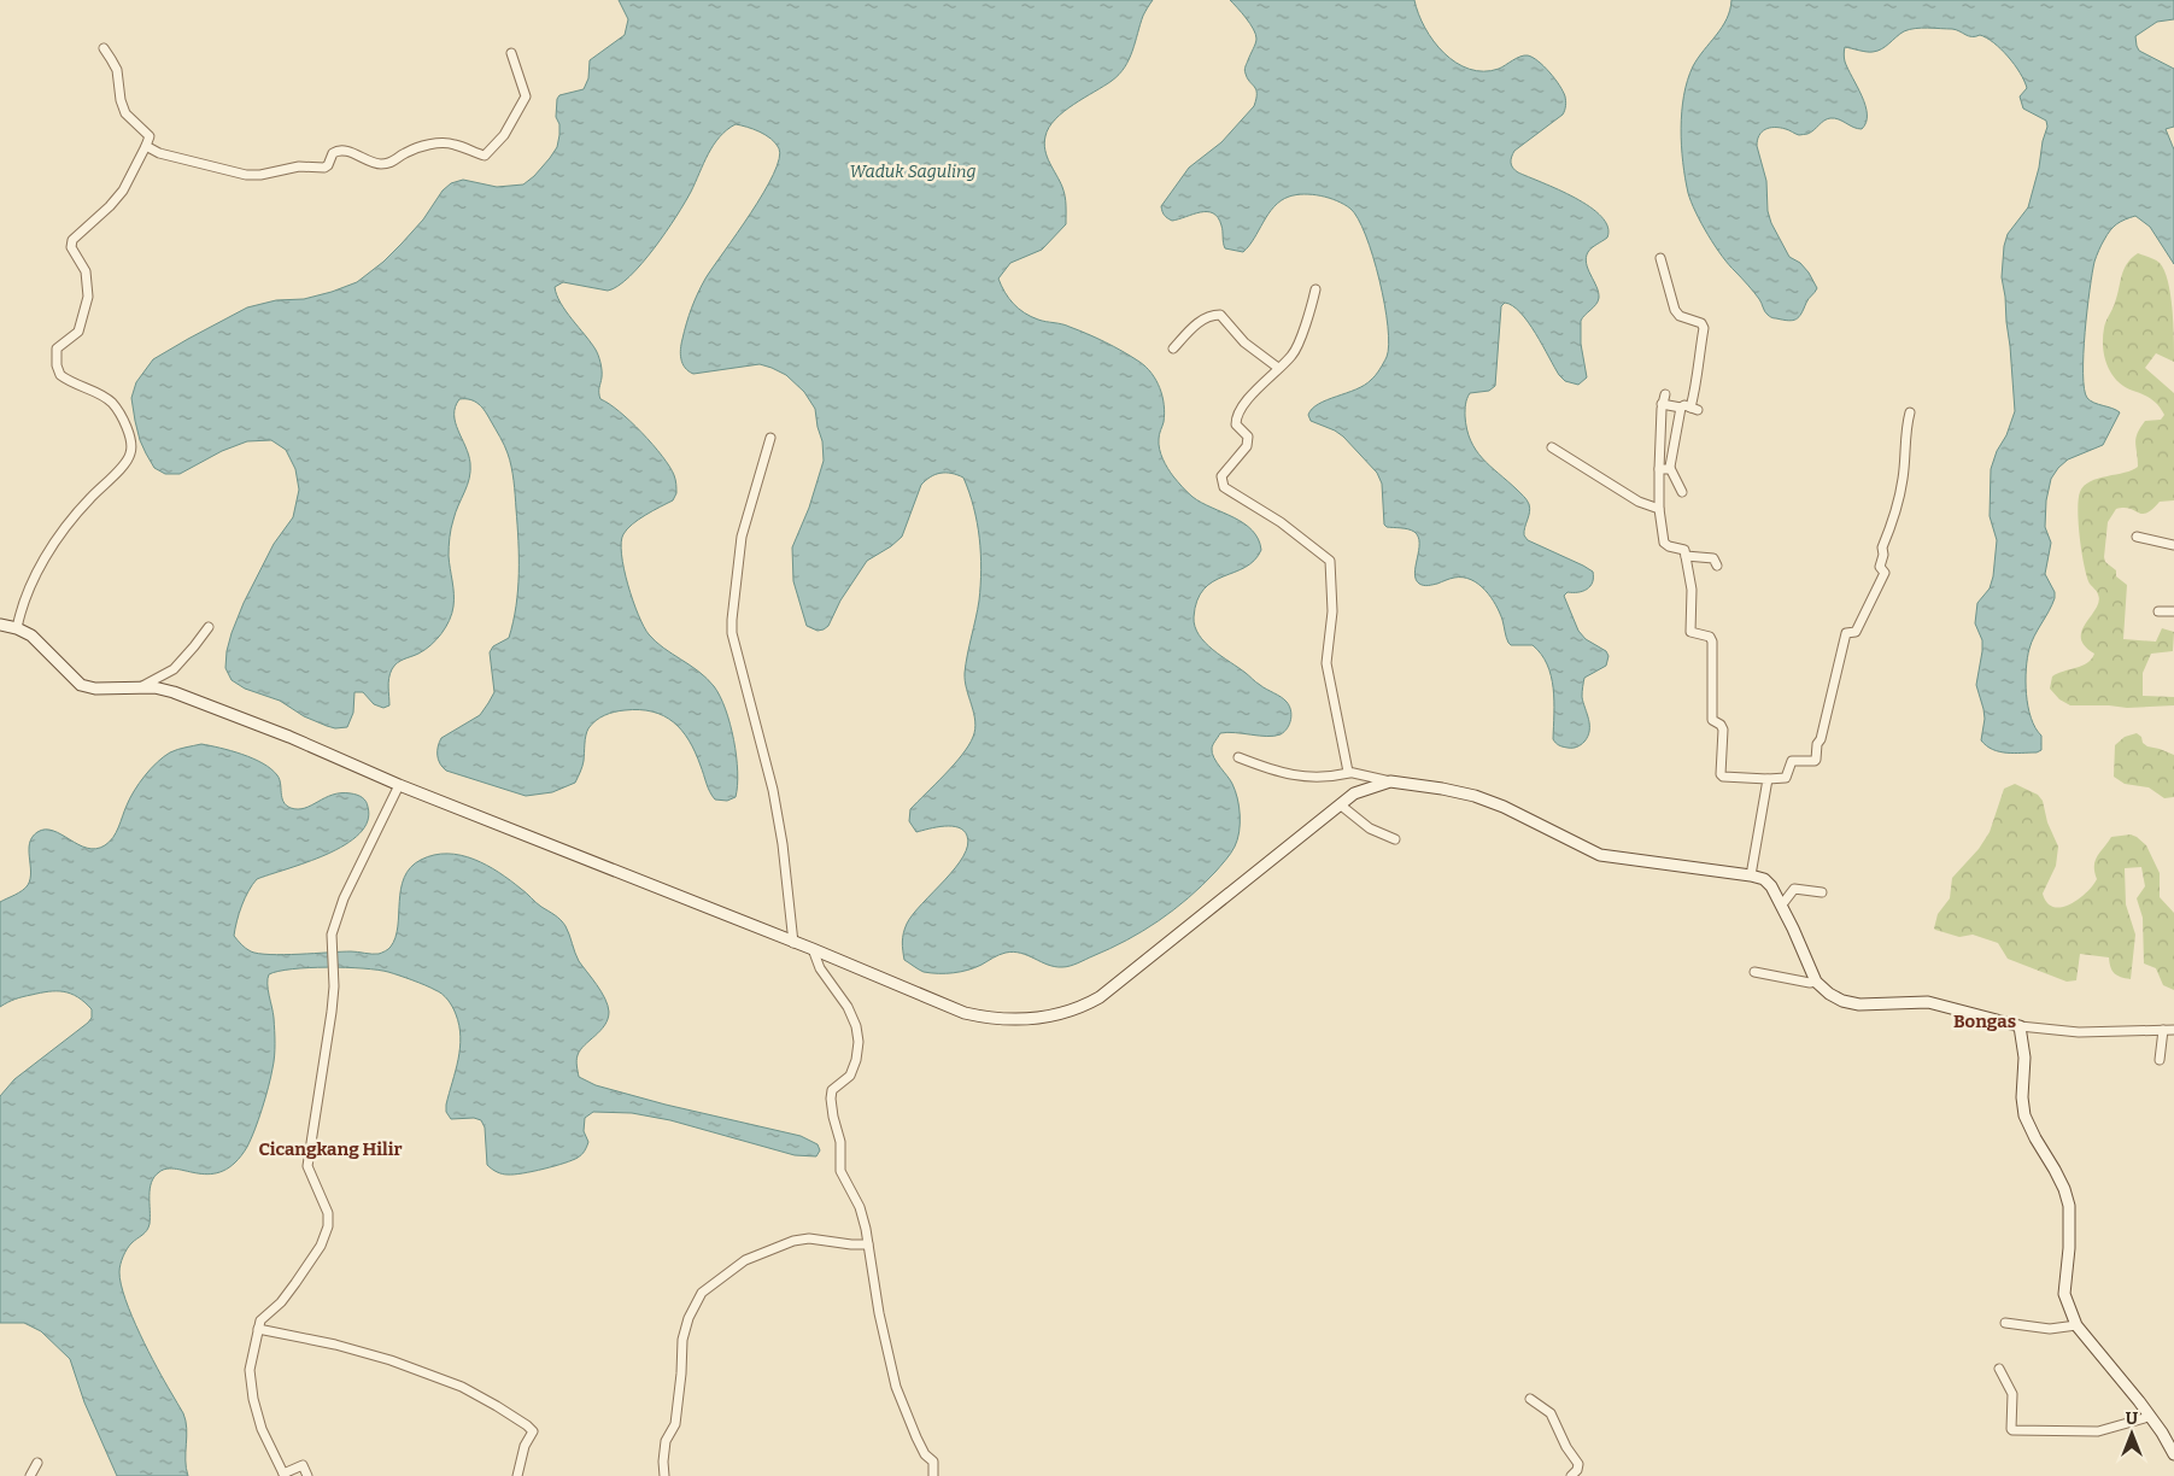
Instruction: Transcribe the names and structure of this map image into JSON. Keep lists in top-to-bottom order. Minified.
{"districts":["Bongas","Cicangkang Hilir"],"water":["Waduk Saguling"],"north":"top"}
